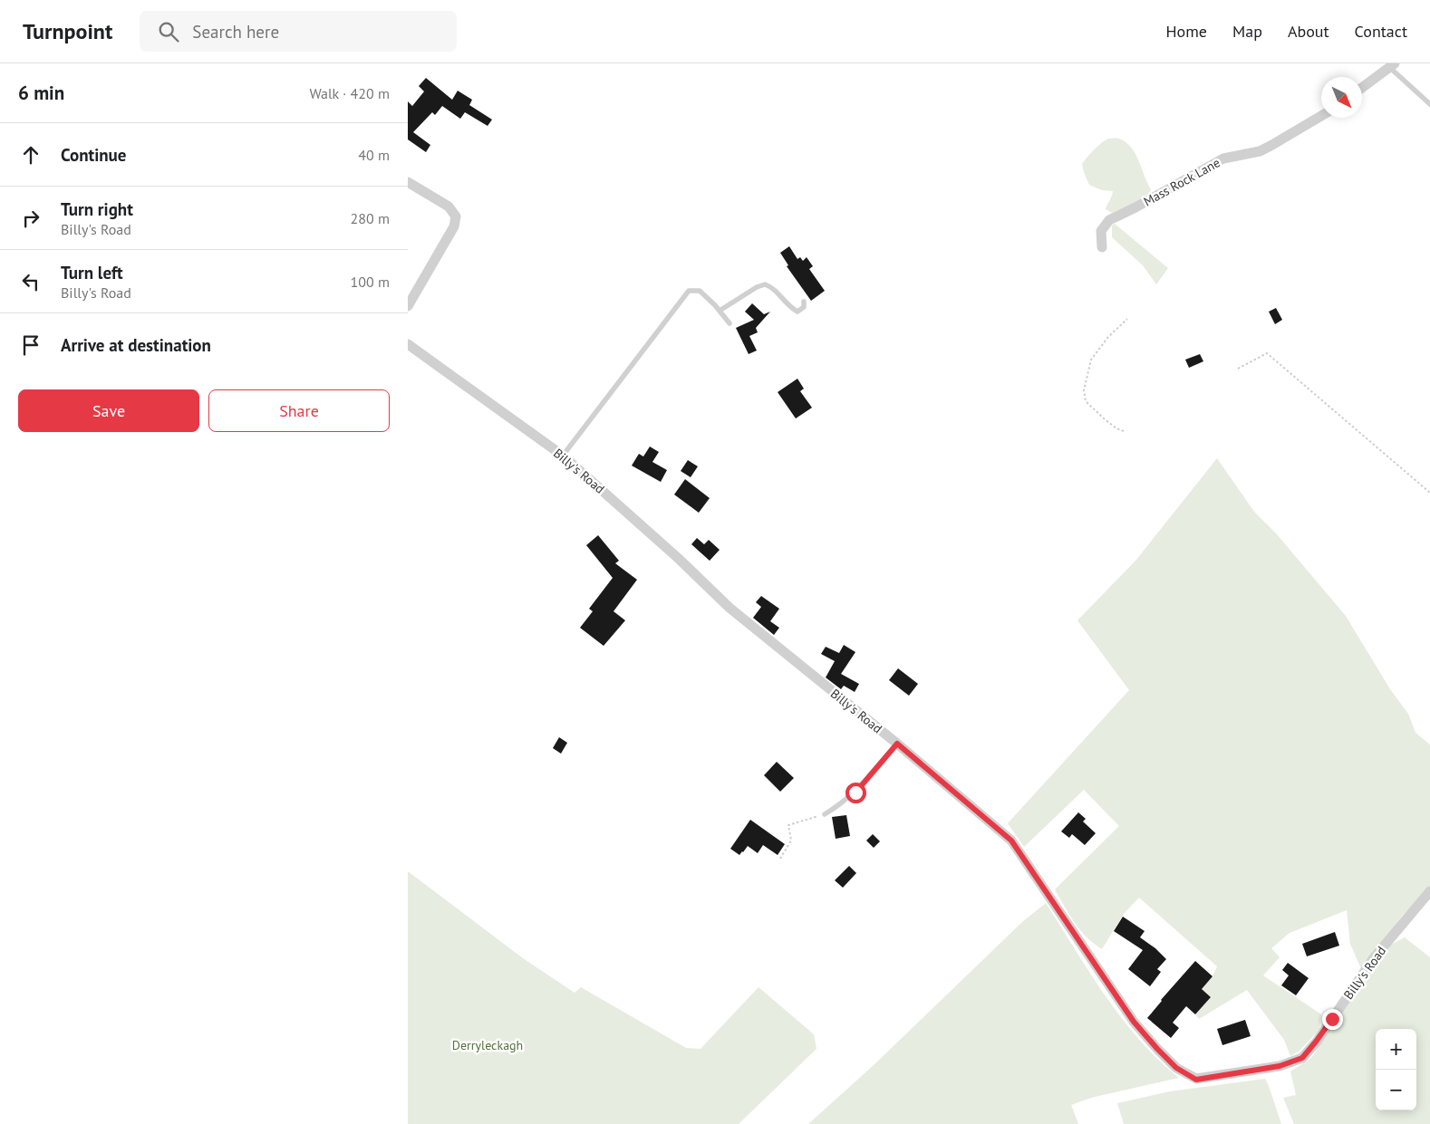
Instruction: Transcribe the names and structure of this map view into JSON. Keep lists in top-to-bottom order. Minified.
{"streets":{"street":["Mass Rock Lane","Billy's Road"]},"parks":["Derryleckagh"],"north":"bottom right","page":{"header":"Turnpoint","search":"Search here","nav":["Home","Map","About","Contact"],"heading":["6 min","Walk · 420 m"],"list":[["Continue","40 m"],["Turn right","Billy's Road","280 m"],["Turn left","Billy's Road","100 m"],"Arrive at destination"],"buttons":["Save","Share"],"map_buttons":["+","−"]}}
